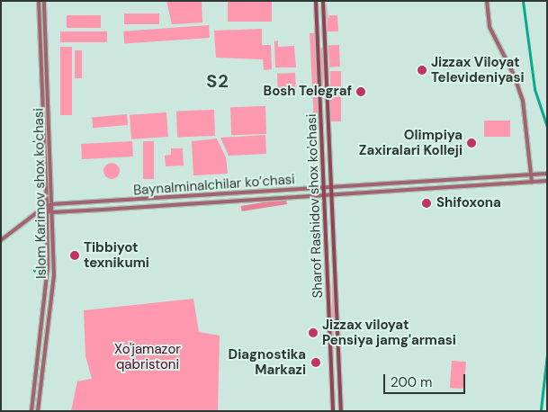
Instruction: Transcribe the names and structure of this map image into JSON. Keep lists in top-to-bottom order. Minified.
{"streets":{"main road":["Baynalminalchilar ko’chasi","Islom Karimov shox ko'chasi","Sharof Rashidov shox ko'chasi"]},"crossings":[["Baynalminalchilar ko’chasi","Islom Karimov shox ko'chasi"],["Baynalminalchilar ko’chasi","Sharof Rashidov shox ko'chasi"]],"districts":["S2"],"parks":["Xo'jamazor qabristoni"],"places":["Jizzax Viloyat Televideniyasi","Bosh Telegraf","Olimpiya Zaxiralari Kolleji","Shifoxona","Tibbiyot texnikumi","Jizzax viloyat Pensiya jamg'armasi","Diagnostika Markazi"],"scale_bar":"200 m"}
